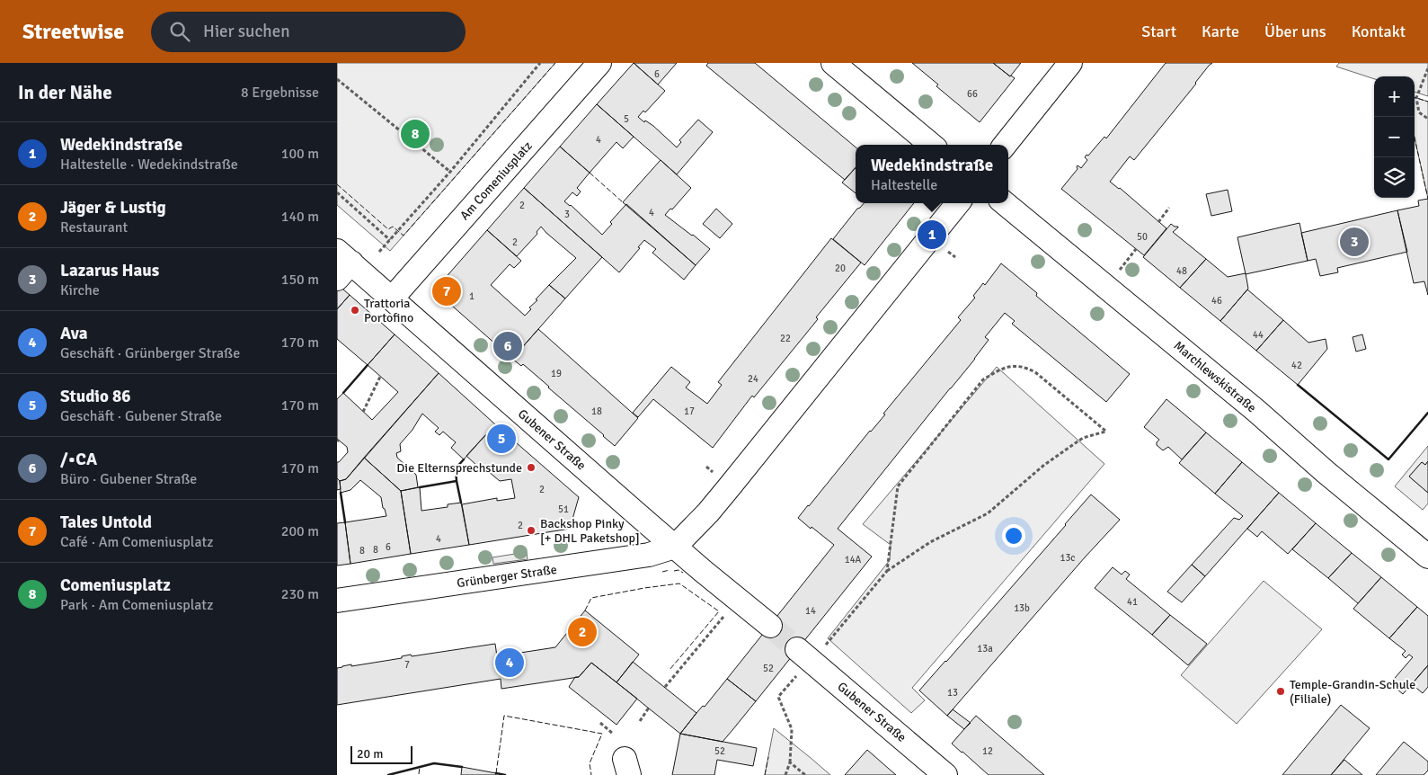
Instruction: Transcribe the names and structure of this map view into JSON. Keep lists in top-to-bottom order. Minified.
{"streets":{"street":["Am Comeniusplatz","Marchlewskistraße","Gubener Straße","Grünberger Straße"]},"crossings":[["Am Comeniusplatz","Gubener Straße"],["Gubener Straße","Grünberger Straße"]],"places":["Trattoria Portofino","Die Elternsprechstunde","Backshop Pinky [+ DHL Paketshop]","Temple-Grandin-Schule (Filiale)"],"house_numbers":["6","66","5","4","2","4","3","50","2","20","48","1","46","44","22","42","19","24","18","17","2","51","2","4","6","8","8","13c","14A","41","13b","14","13a","7","52","13","52","12"],"scale_bar":"20 m","page":{"header":"Streetwise","search":"Hier suchen","nav":["Start","Karte","Über uns","Kontakt"],"heading":["In der Nähe","8 Ergebnisse"],"map_buttons":["+","−"],"pins":["8","1","3","7","6","5","2","4"],"list":[{"mark":"1","name":"Wedekindstraße","note":"Haltestelle · Wedekindstraße","value":"100 m"},{"mark":"2","name":"Jäger & Lustig","note":"Restaurant","value":"140 m"},{"mark":"3","name":"Lazarus Haus","note":"Kirche","value":"150 m"},{"mark":"4","name":"Ava","note":"Geschäft · Grünberger Straße","value":"170 m"},{"mark":"5","name":"Studio 86","note":"Geschäft · Gubener Straße","value":"170 m"},{"mark":"6","name":"/•CA","note":"Büro · Gubener Straße","value":"170 m"},{"mark":"7","name":"Tales Untold","note":"Café · Am Comeniusplatz","value":"200 m"},{"mark":"8","name":"Comeniusplatz","note":"Park · Am Comeniusplatz","value":"230 m"}],"popup":["Wedekindstraße","Haltestelle"],"scale":"20 m"}}
